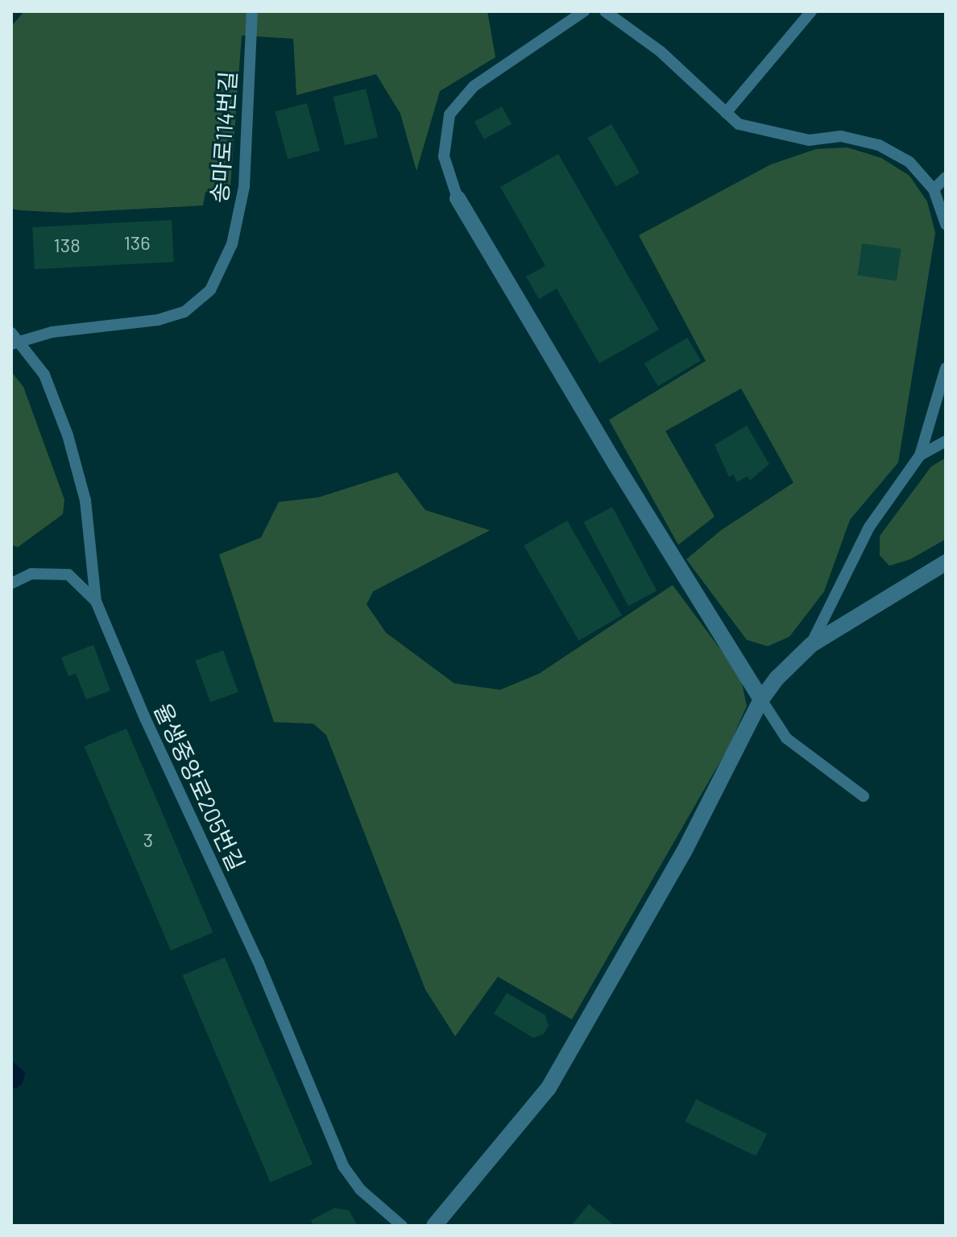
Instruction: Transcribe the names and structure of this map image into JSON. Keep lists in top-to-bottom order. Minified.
{"streets":{"lane":["송마로114번길","율생중앙로205번길"]},"crossings":[["송마로114번길","율생중앙로205번길"]],"house_numbers":["136","138","3"]}
